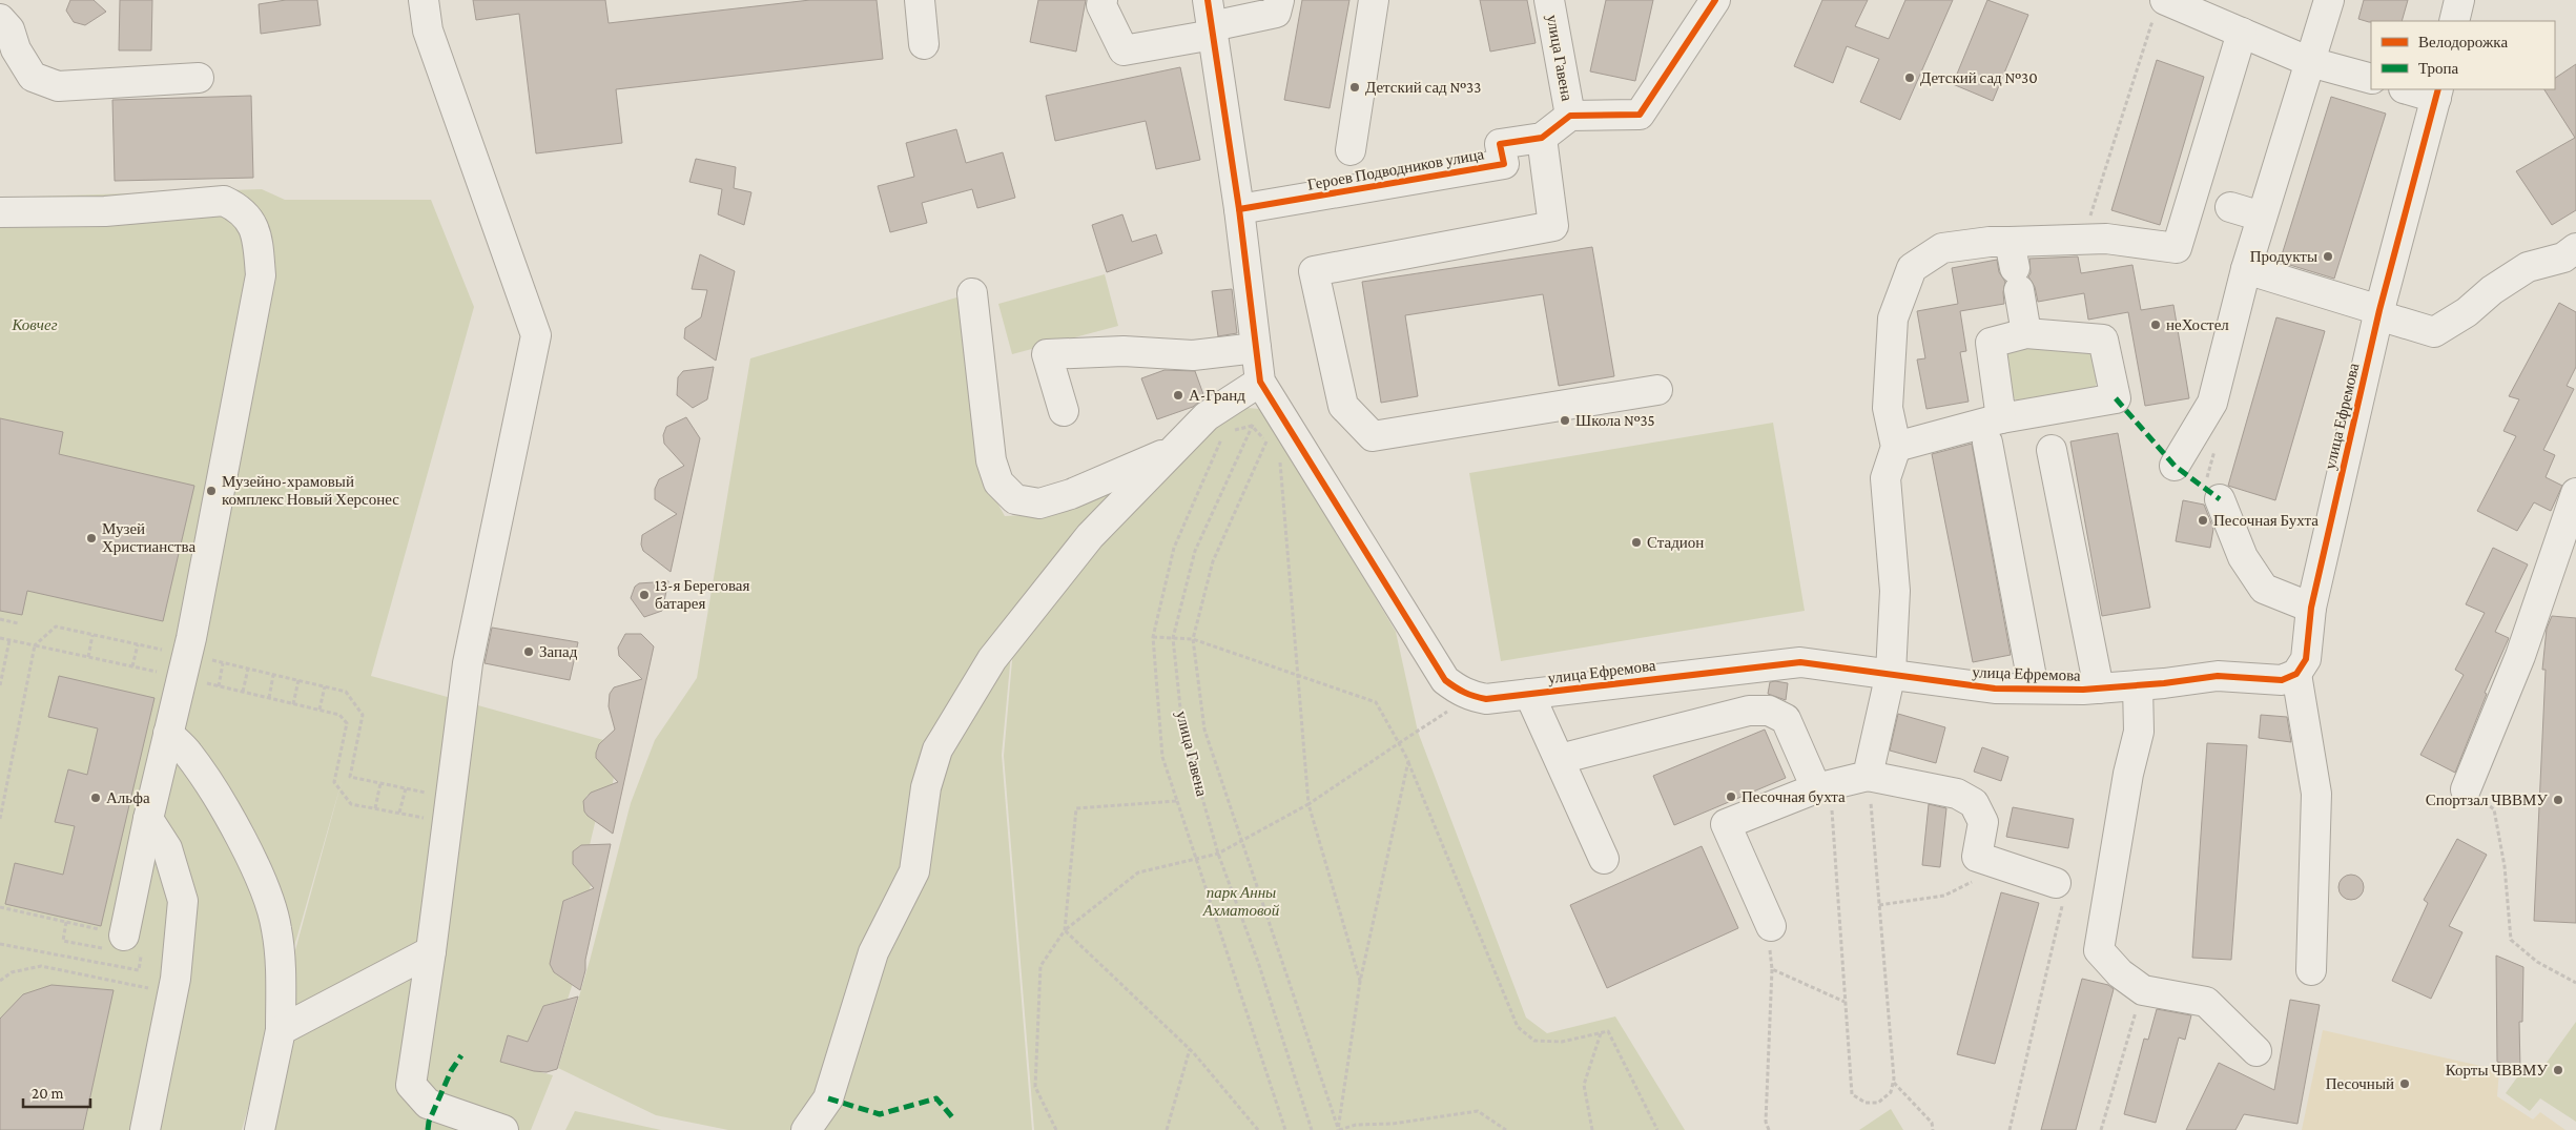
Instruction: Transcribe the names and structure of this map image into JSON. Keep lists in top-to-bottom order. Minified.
{"streets":{"street":["улица Гавена","Героев Подводников улица","улица Ефремова"]},"crossings":[["улица Гавена","Героев Подводников улица"],["улица Гавена","улица Ефремова"]],"parks":["Ковчег","парк Анны Ахматовой"],"places":["Детский сад №30","Детский сад №33","Продукты","неХостел","А-Гранд","Школа №35","Музейно-храмовый комплекс Новый Херсонес","Песочная Бухта","Музей Христианства","Стадион","13-я Береговая батарея","Запад","Песочная бухта","Альфа","Спортзал ЧВВМУ","Корты ЧВВМУ","Песочный"],"legend":["Велодорожка","Тропа"],"scale_bar":"20 m"}
